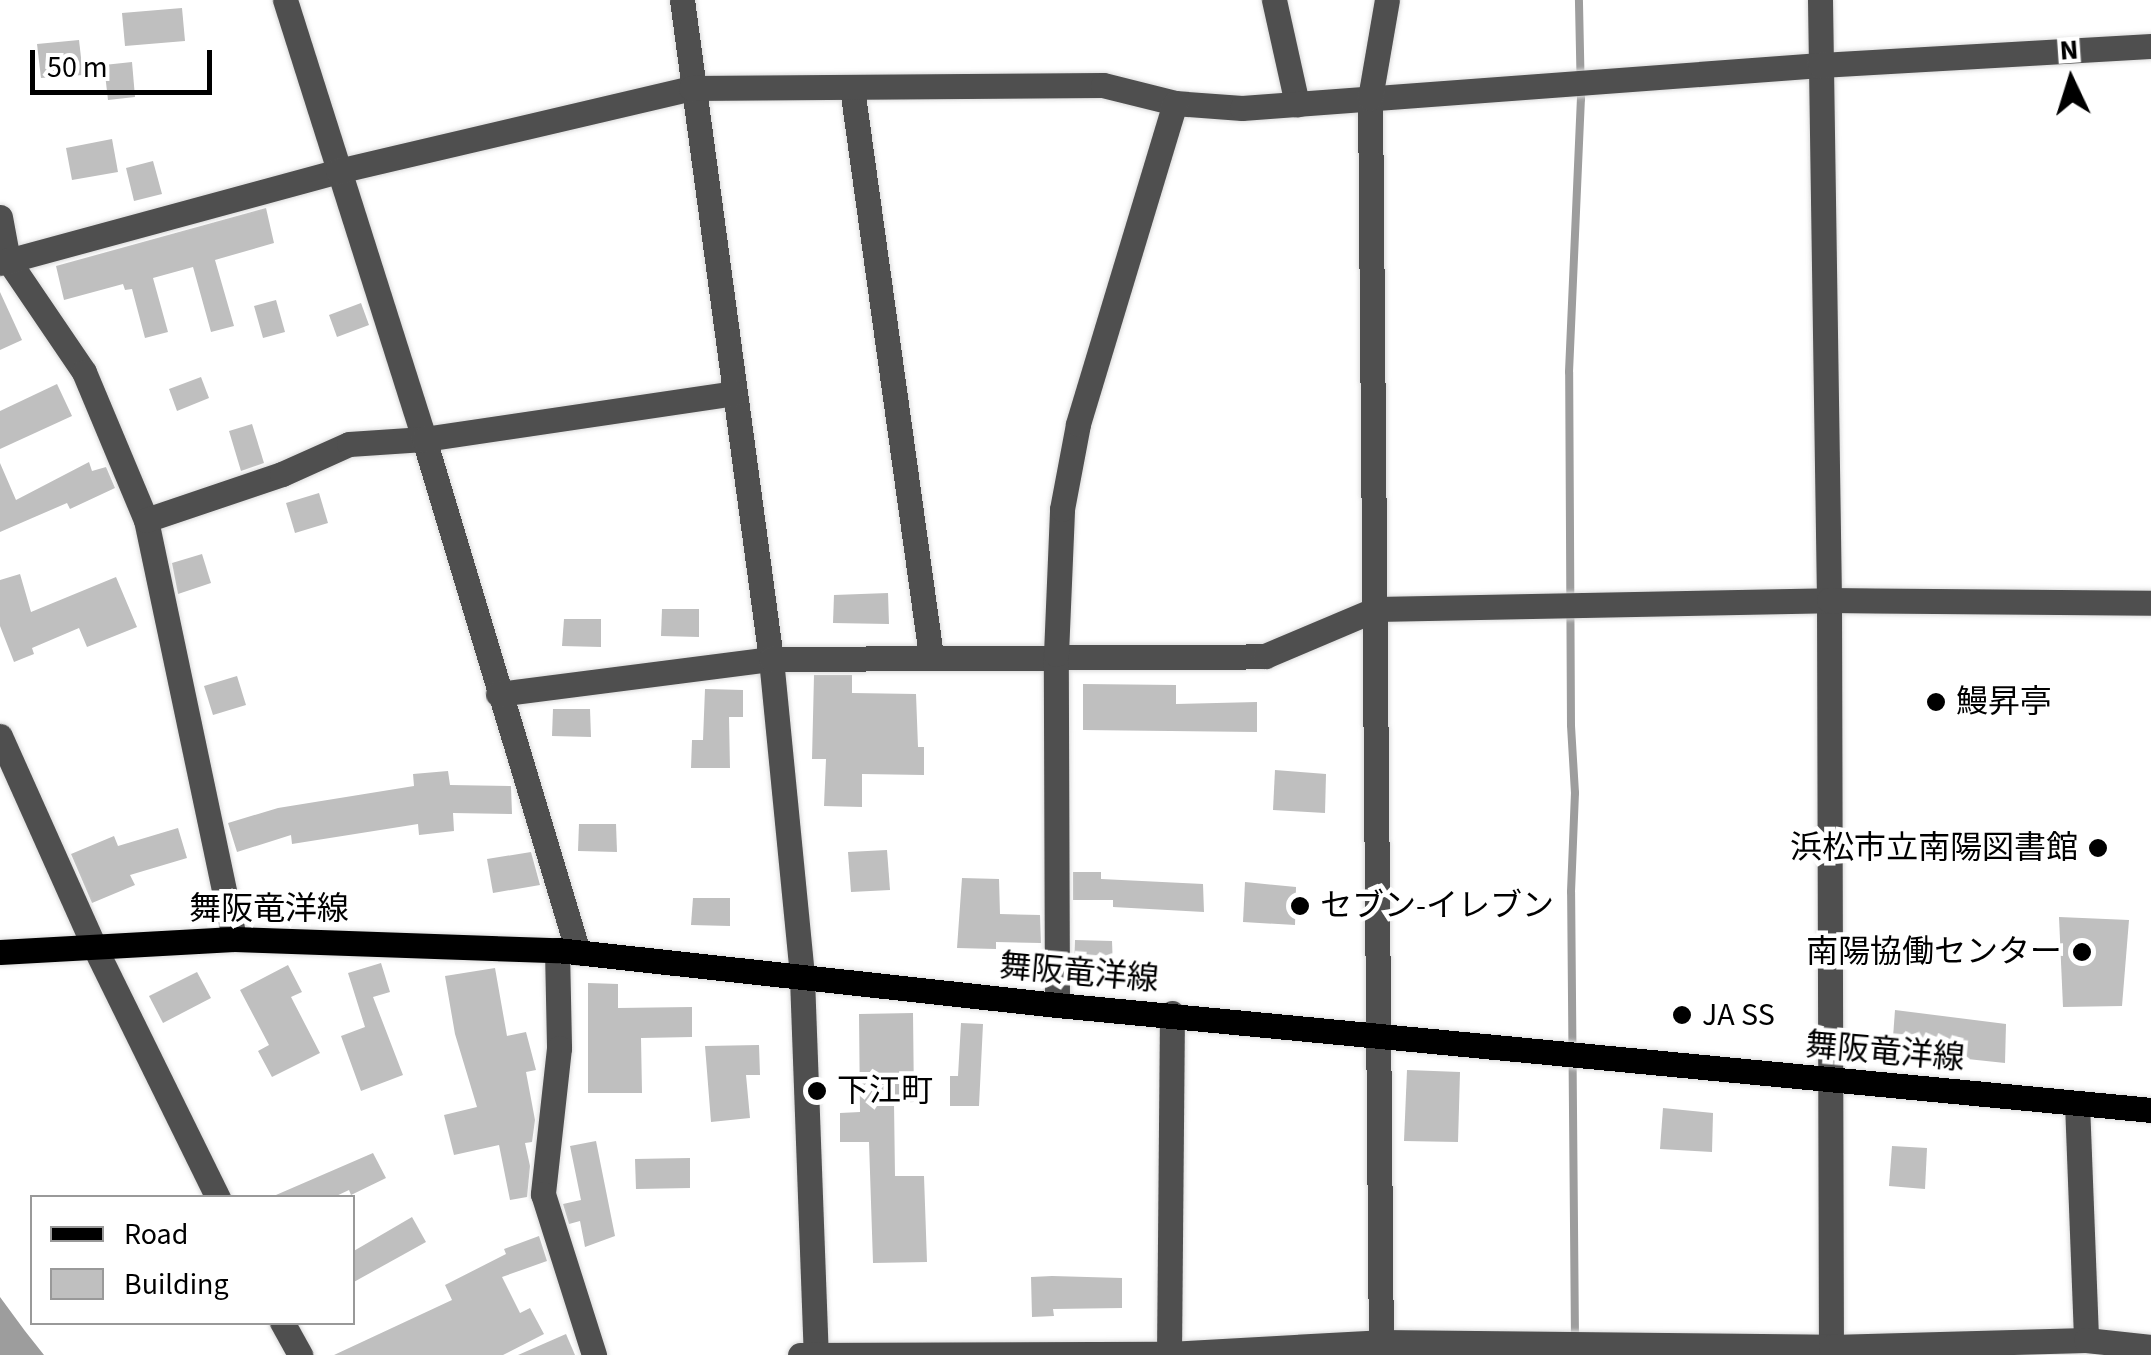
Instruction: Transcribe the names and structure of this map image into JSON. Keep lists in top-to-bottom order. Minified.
{"streets":{"main road":["舞阪竜洋線"]},"places":["鰻昇亭","浜松市立南陽図書館","セブン-イレブン","南陽協働センター","JA SS","下江町"],"legend":["Road","Building"],"scale_bar":"50 m","north":"top"}
